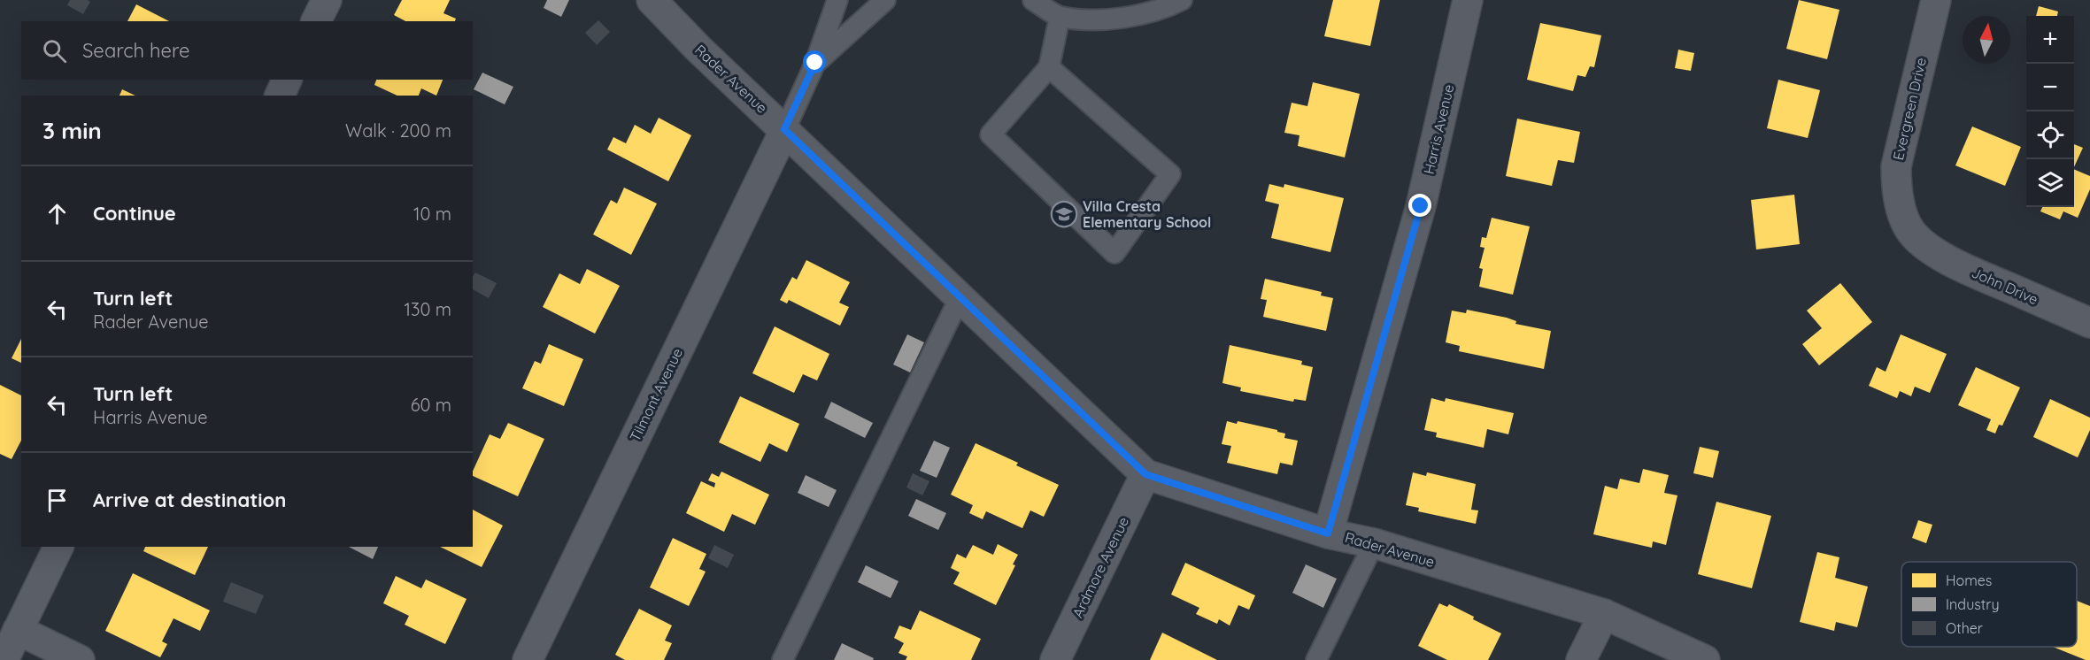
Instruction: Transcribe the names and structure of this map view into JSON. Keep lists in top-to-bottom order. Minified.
{"streets":{"street":["Rader Avenue","Evergreen Drive","Harris Avenue","John Drive","Tilmont Avenue","Ardmore Avenue"]},"crossings":[["Rader Avenue","Harris Avenue"],["Rader Avenue","Tilmont Avenue"],["Rader Avenue","Ardmore Avenue"],["Evergreen Drive","John Drive"]],"places":{"school or university":["Villa Cresta Elementary School"]},"legend":["Homes","Industry","Other"],"north":"top","page":{"map_buttons":["+","−"],"search":"Search here","heading":["3 min","Walk · 200 m"],"list":[["Continue","10 m"],["Turn left","Rader Avenue","130 m"],["Turn left","Harris Avenue","60 m"],"Arrive at destination"]}}
